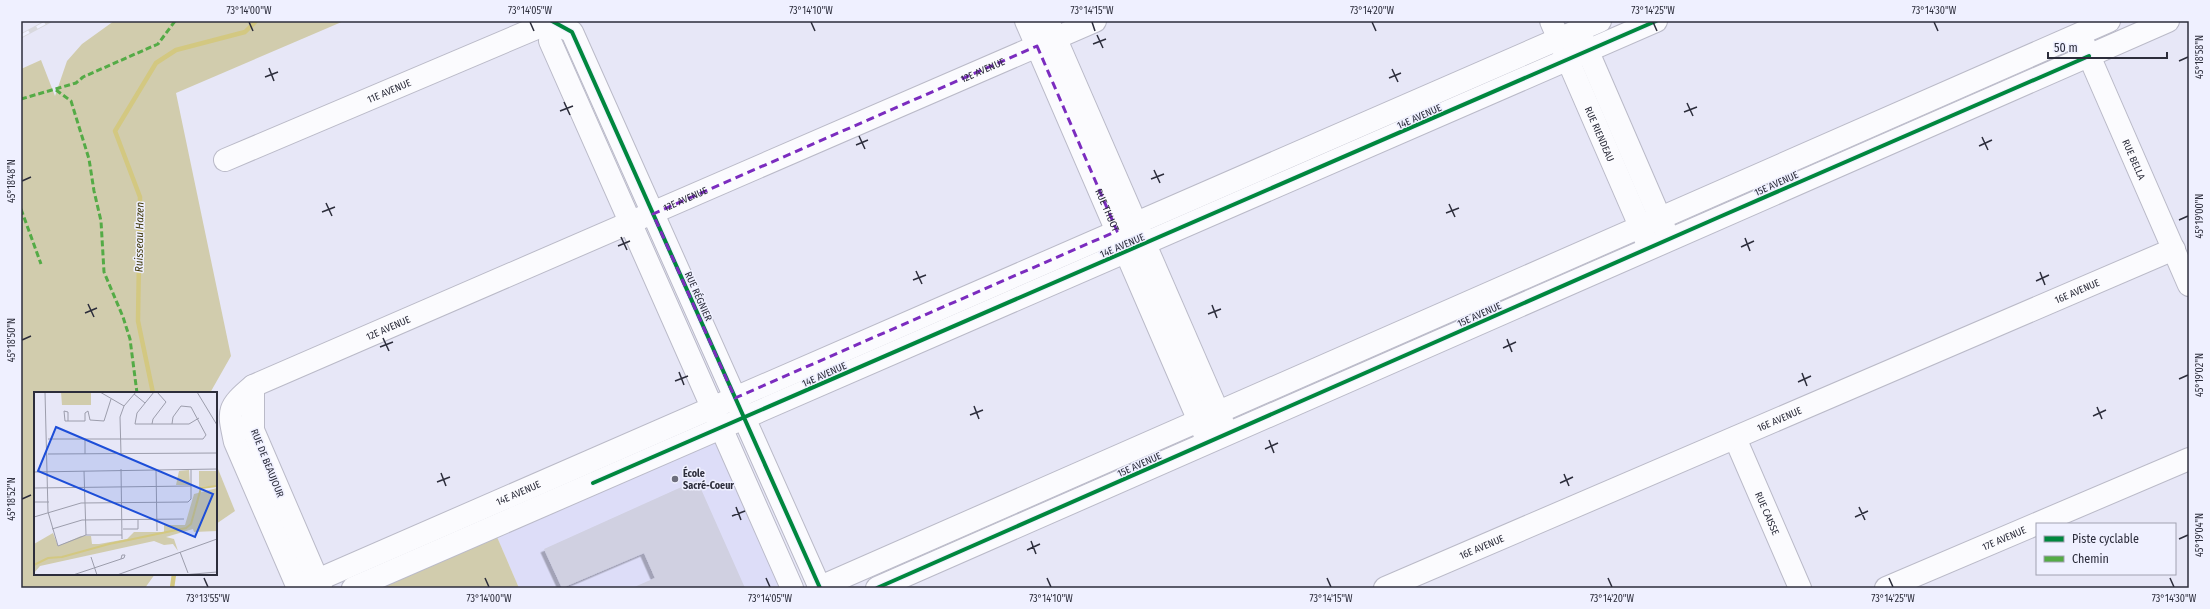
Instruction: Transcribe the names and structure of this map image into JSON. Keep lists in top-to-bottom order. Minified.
{"streets":{"street":["12E AVENUE","11E AVENUE","14E AVENUE","RUE RIENDEAU","RUE BELLA","15E AVENUE","RUE THUOT","16E AVENUE","RUE RÉGNIER","RUE DE BEAUJOUR","RUE CAISSE","17E AVENUE"]},"crossings":[["12E AVENUE","RUE THUOT"],["12E AVENUE","RUE RÉGNIER"],["12E AVENUE","RUE DE BEAUJOUR"],["11E AVENUE","RUE RÉGNIER"],["14E AVENUE","RUE RIENDEAU"],["14E AVENUE","RUE THUOT"],["14E AVENUE","RUE RÉGNIER"],["14E AVENUE","RUE DE BEAUJOUR"],["RUE RIENDEAU","15E AVENUE"],["RUE BELLA","15E AVENUE"],["RUE BELLA","16E AVENUE"],["15E AVENUE","RUE THUOT"],["15E AVENUE","RUE RÉGNIER"],["16E AVENUE","RUE CAISSE"]],"water":["Ruisseau Hazen"],"places":["École Sacré-Coeur"],"legend":["Piste cyclable","Chemin"],"scale_bar":"50 m","coordinates":["73°14'00\"W","73°14'05\"W","73°14'10\"W","73°14'15\"W","73°14'20\"W","73°14'25\"W","73°14'30\"W","45°18'58\"N","45°18'48\"N","45°19'00\"N","45°18'50\"N","45°19'02\"N","45°18'52\"N","45°19'04\"N","73°13'55\"W"]}
